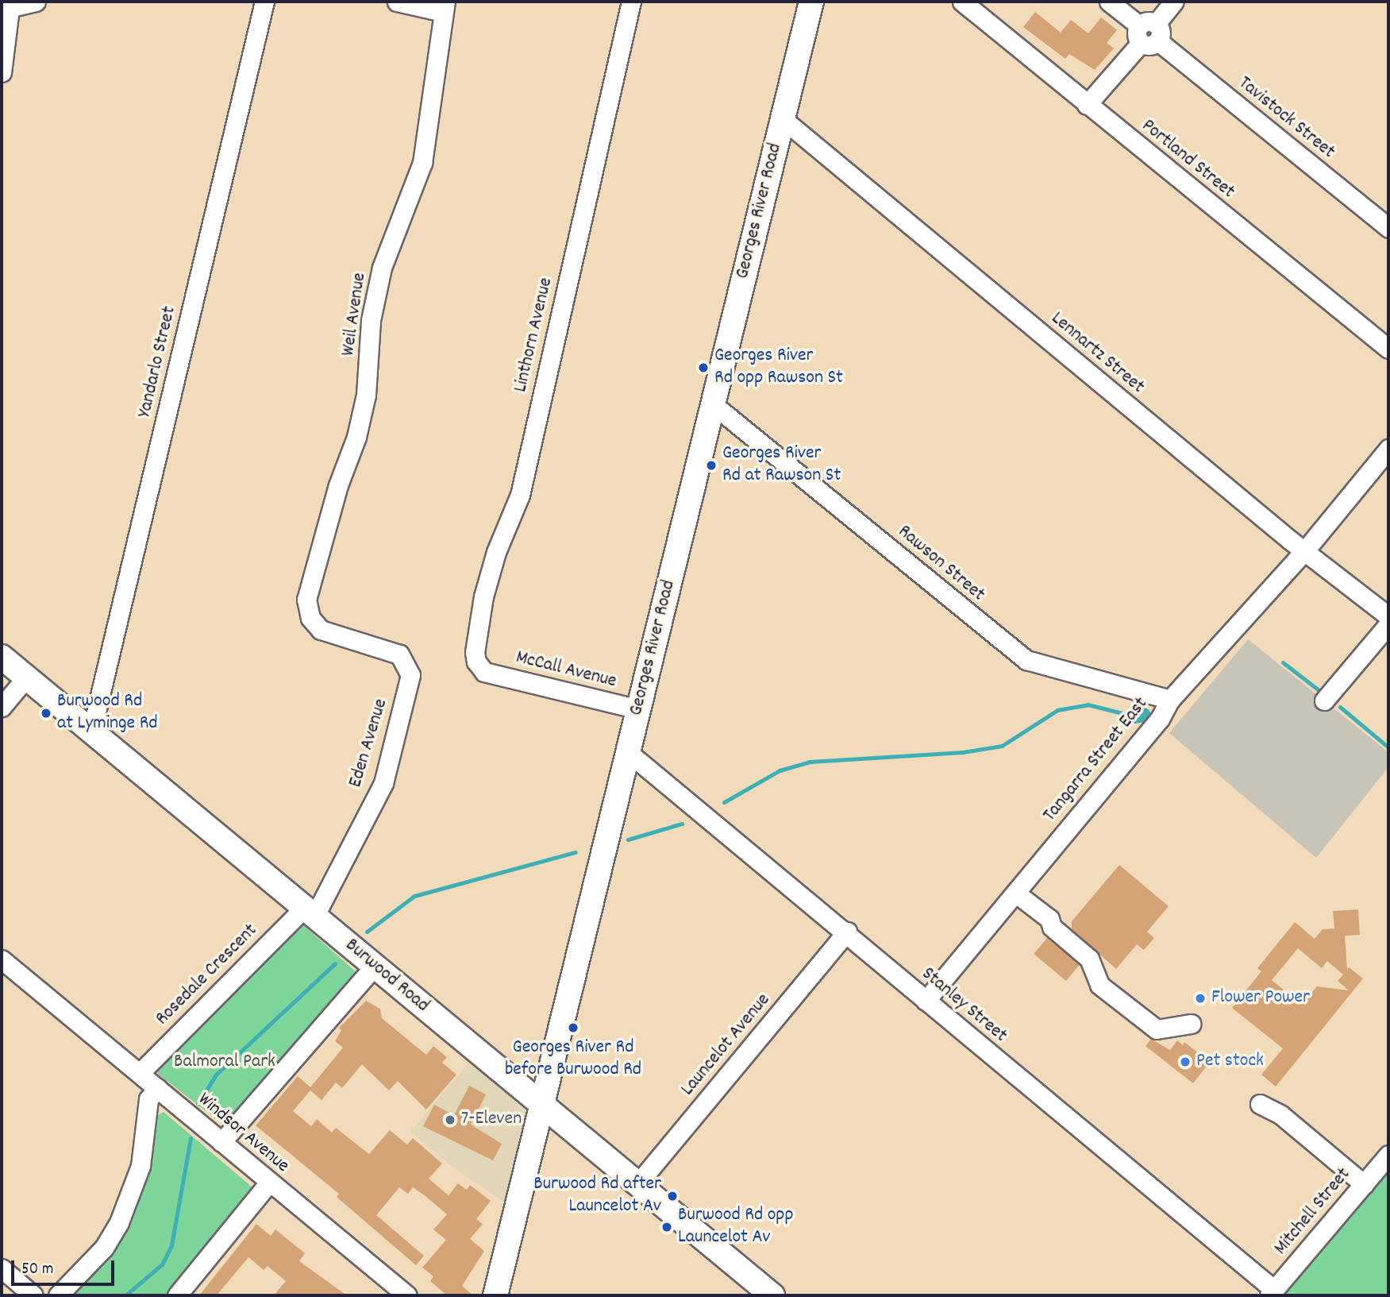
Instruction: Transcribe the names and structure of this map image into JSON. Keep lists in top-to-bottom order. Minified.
{"streets":{"main road":["Georges River Road","Burwood Road"],"street":["Tavistock Street","Portland Street","Weil Avenue","Linthorn Avenue","Lennartz Street","Yandarlo Street","Rawson Street","McCall Avenue","Eden Avenue","Tangarra Street East","Rosedale Crescent","Stanley Street","Launcelot Avenue","Windsor Avenue","Mitchell Street"]},"crossings":[["Georges River Road","Lennartz Street"],["Georges River Road","Rawson Street"],["Georges River Road","McCall Avenue"],["Georges River Road","Burwood Road"],["Georges River Road","Stanley Street"],["Weil Avenue","Eden Avenue"],["Linthorn Avenue","McCall Avenue"],["Lennartz Street","Tangarra Street East"],["Yandarlo Street","Burwood Road"],["Rawson Street","Tangarra Street East"],["Eden Avenue","Rosedale Crescent"],["Eden Avenue","Burwood Road"],["Tangarra Street East","Stanley Street"],["Rosedale Crescent","Burwood Road"],["Rosedale Crescent","Windsor Avenue"],["Burwood Road","Launcelot Avenue"],["Stanley Street","Launcelot Avenue"],["Stanley Street","Mitchell Street"]],"parks":["Balmoral Park"],"places":["Georges River Rd opp Rawson St","Georges River Rd at Rawson St","Burwood Rd at Lyminge Rd","Flower Power","Georges River Rd before Burwood Rd","Pet stock","7-Eleven","Burwood Rd after Launcelot Av","Burwood Rd opp Launcelot Av"],"scale_bar":"50 m"}
